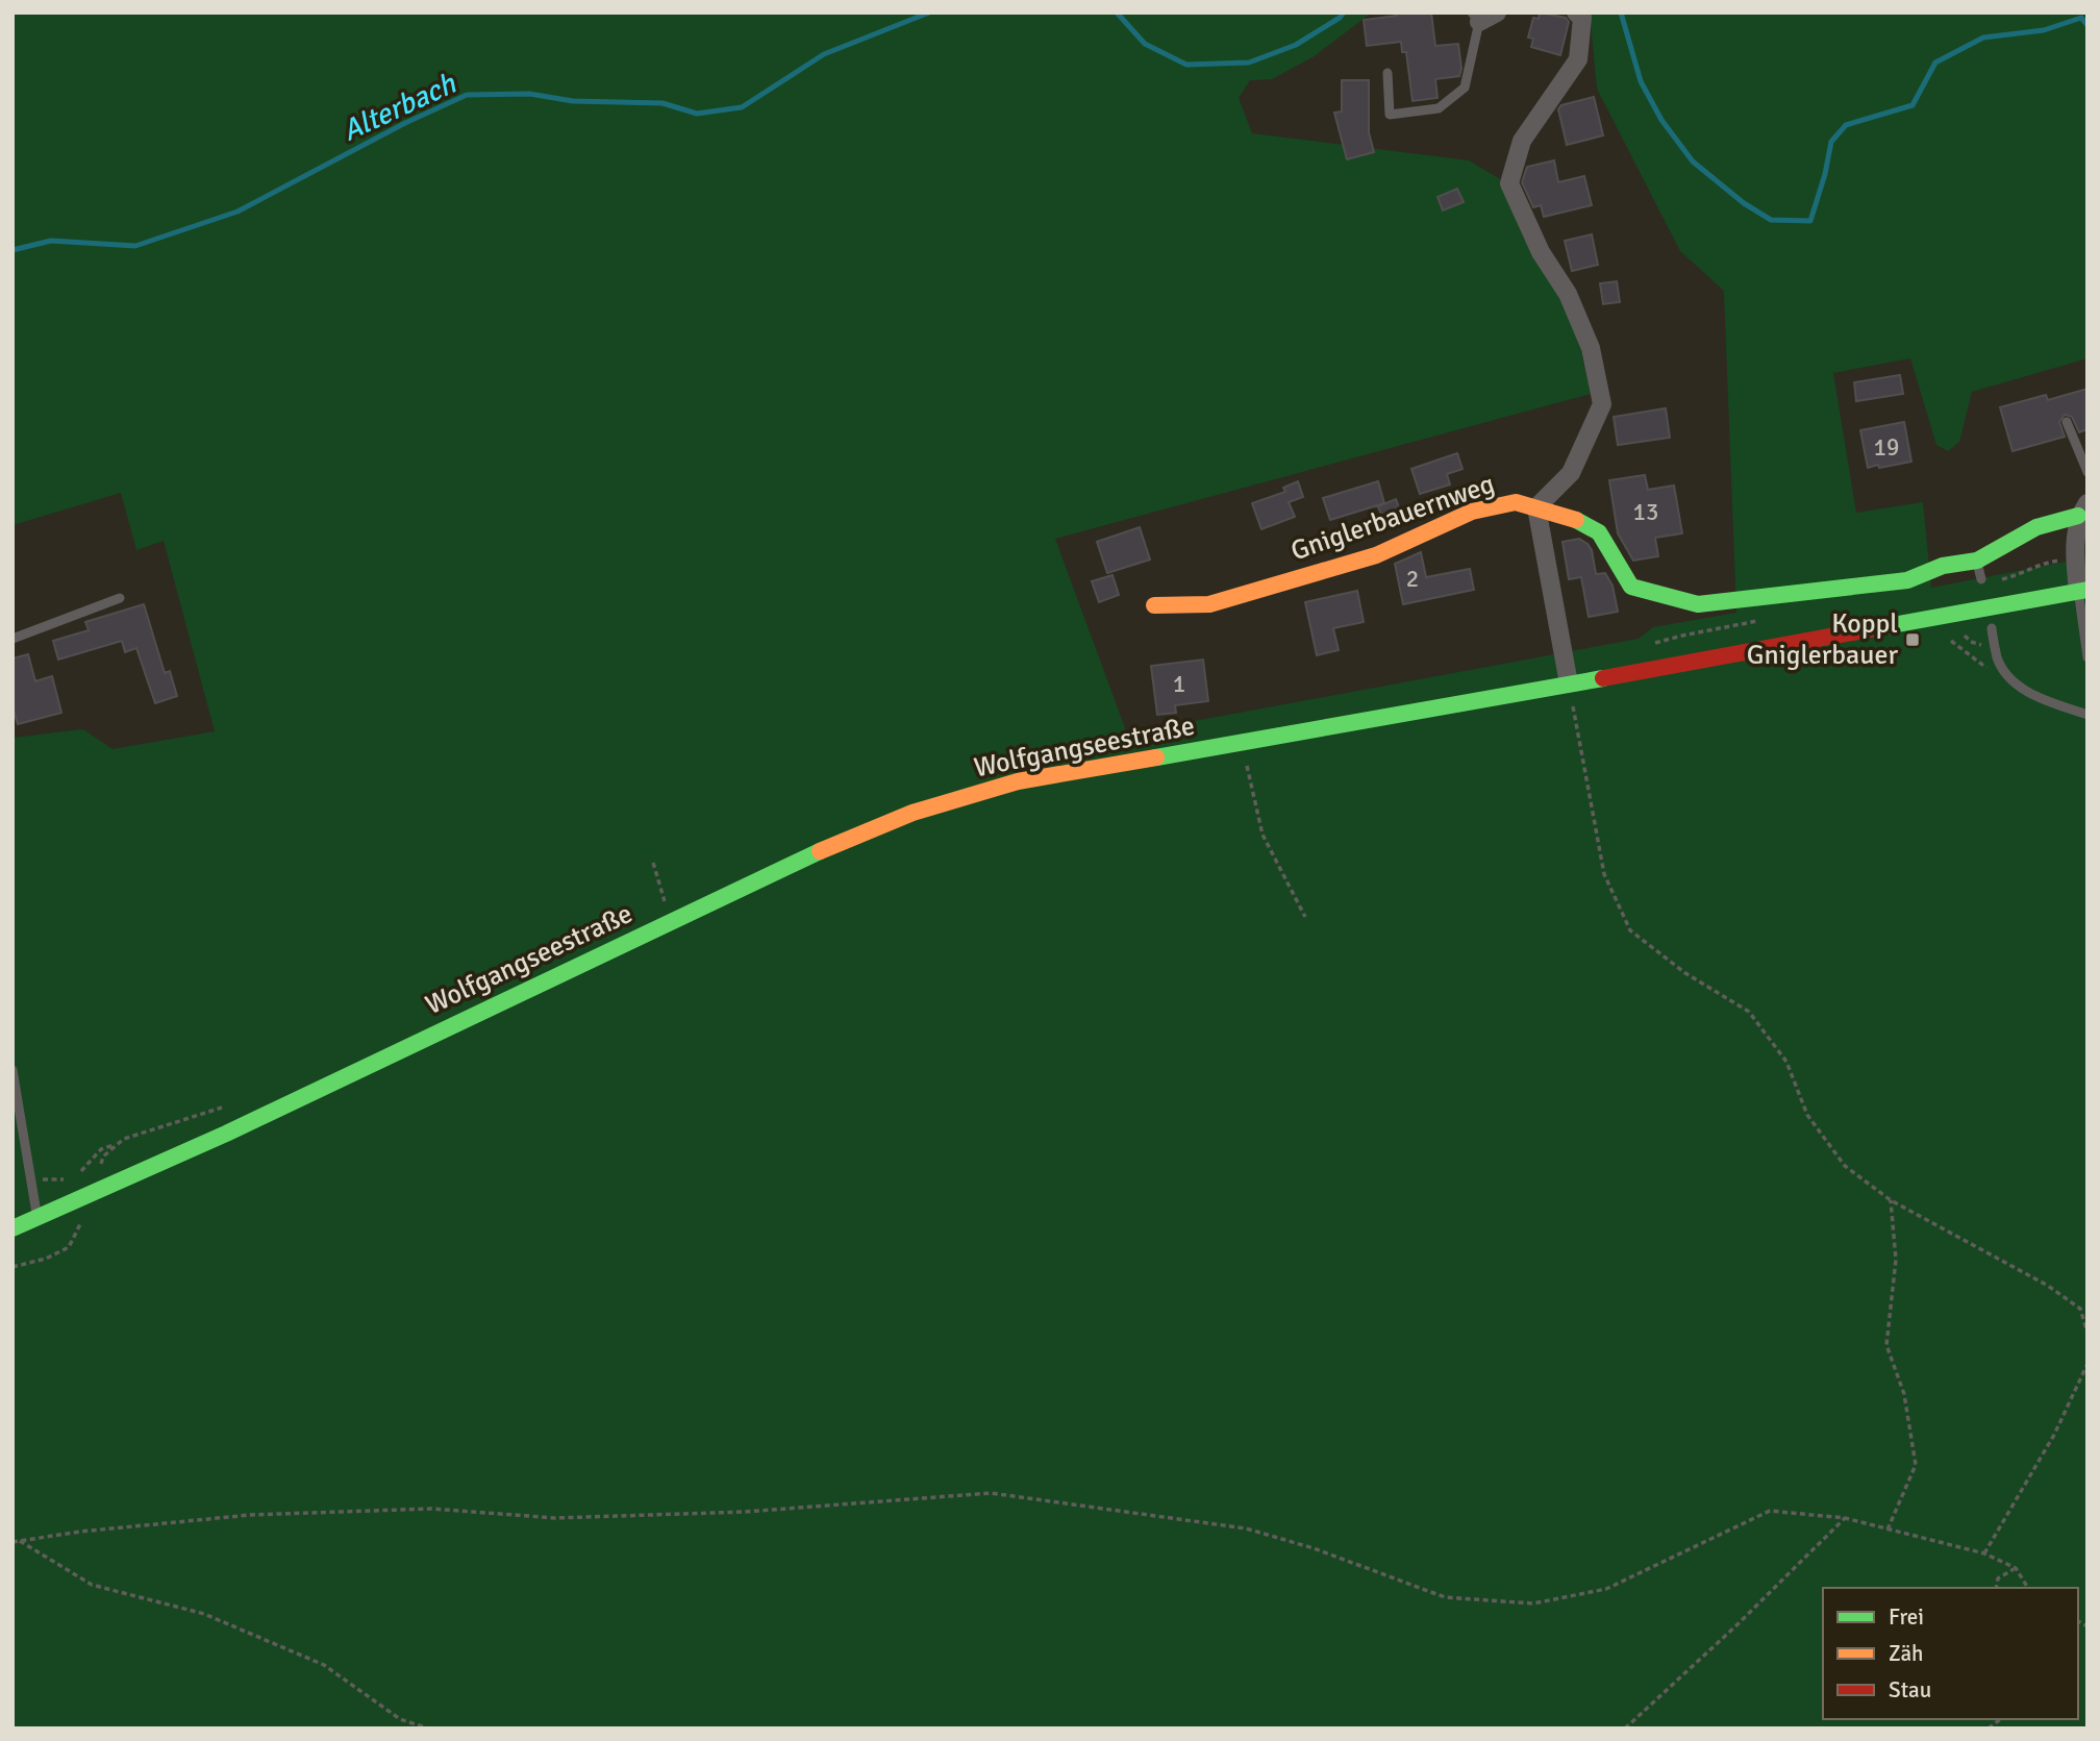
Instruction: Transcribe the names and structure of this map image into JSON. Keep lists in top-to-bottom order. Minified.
{"streets":{"main road":["Gniglerbauernweg","Wolfgangseestraße"]},"water":["Alterbach"],"places":{"transit":["Koppl Gniglerbauer"]},"house_numbers":["19","13","2","1"],"legend":["Frei","Zäh","Stau"]}
